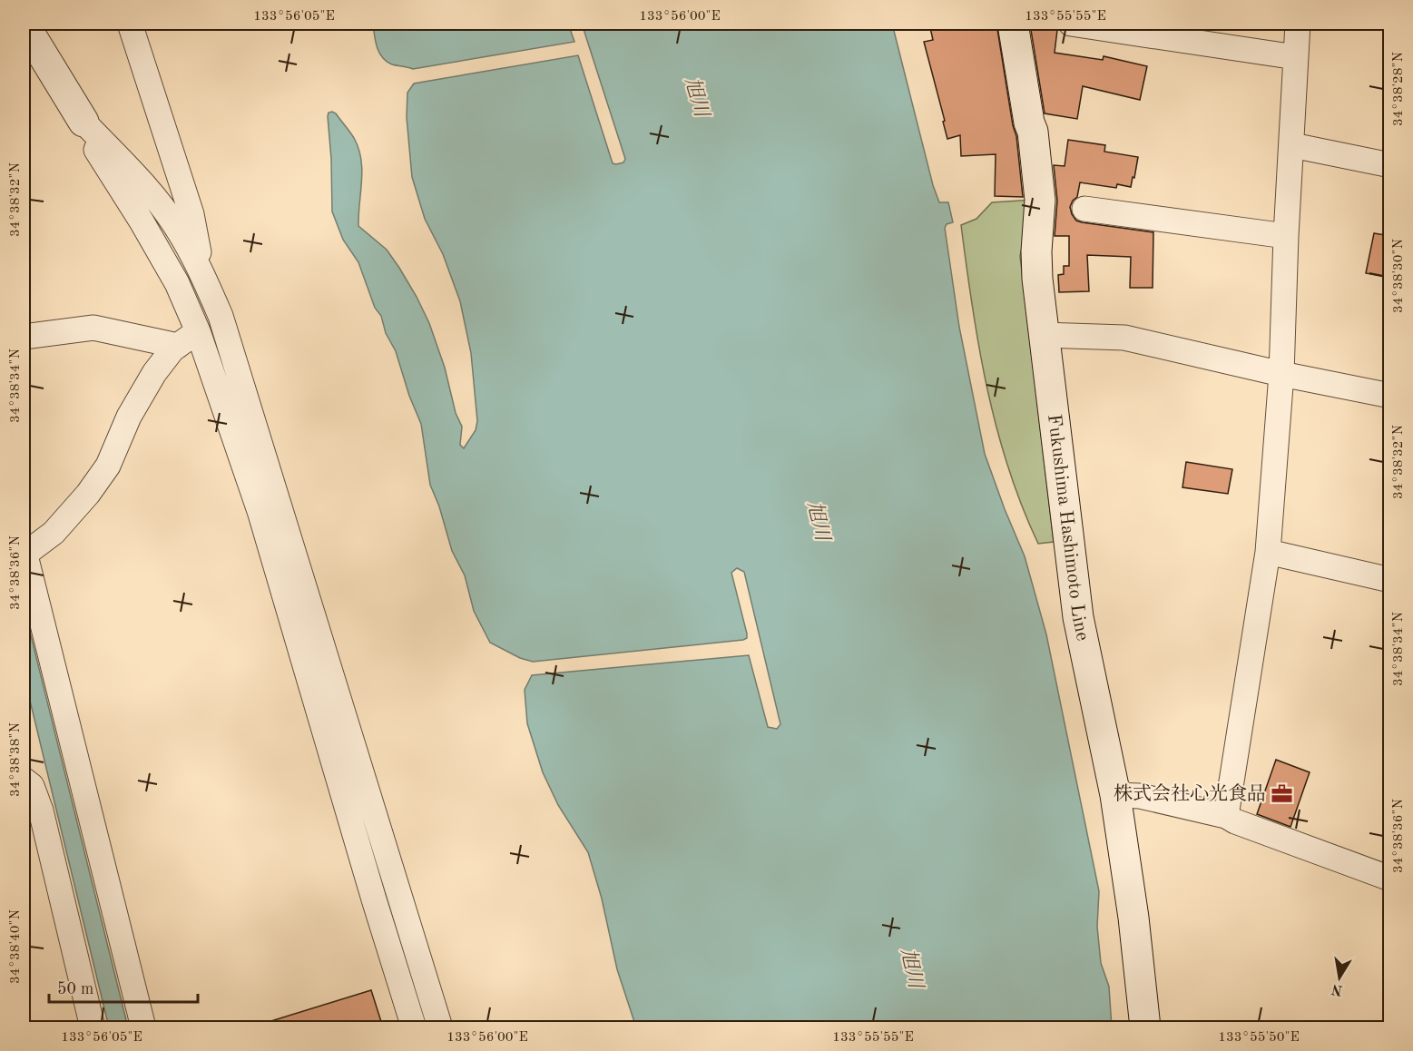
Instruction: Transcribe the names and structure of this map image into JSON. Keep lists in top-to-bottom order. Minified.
{"streets":{"main road":["Fukushima Hashimoto Line"]},"water":["旭川"],"places":{"office":["株式会社心光食品"]},"scale_bar":"50 m","north":"bottom","coordinates":["133°56'05\"E","133°56'00\"E","133°55'55\"E","34°38'28\"N","34°38'32\"N","34°38'30\"N","34°38'34\"N","34°38'36\"N","34°38'38\"N","34°38'40\"N","133°55'50\"E"]}
